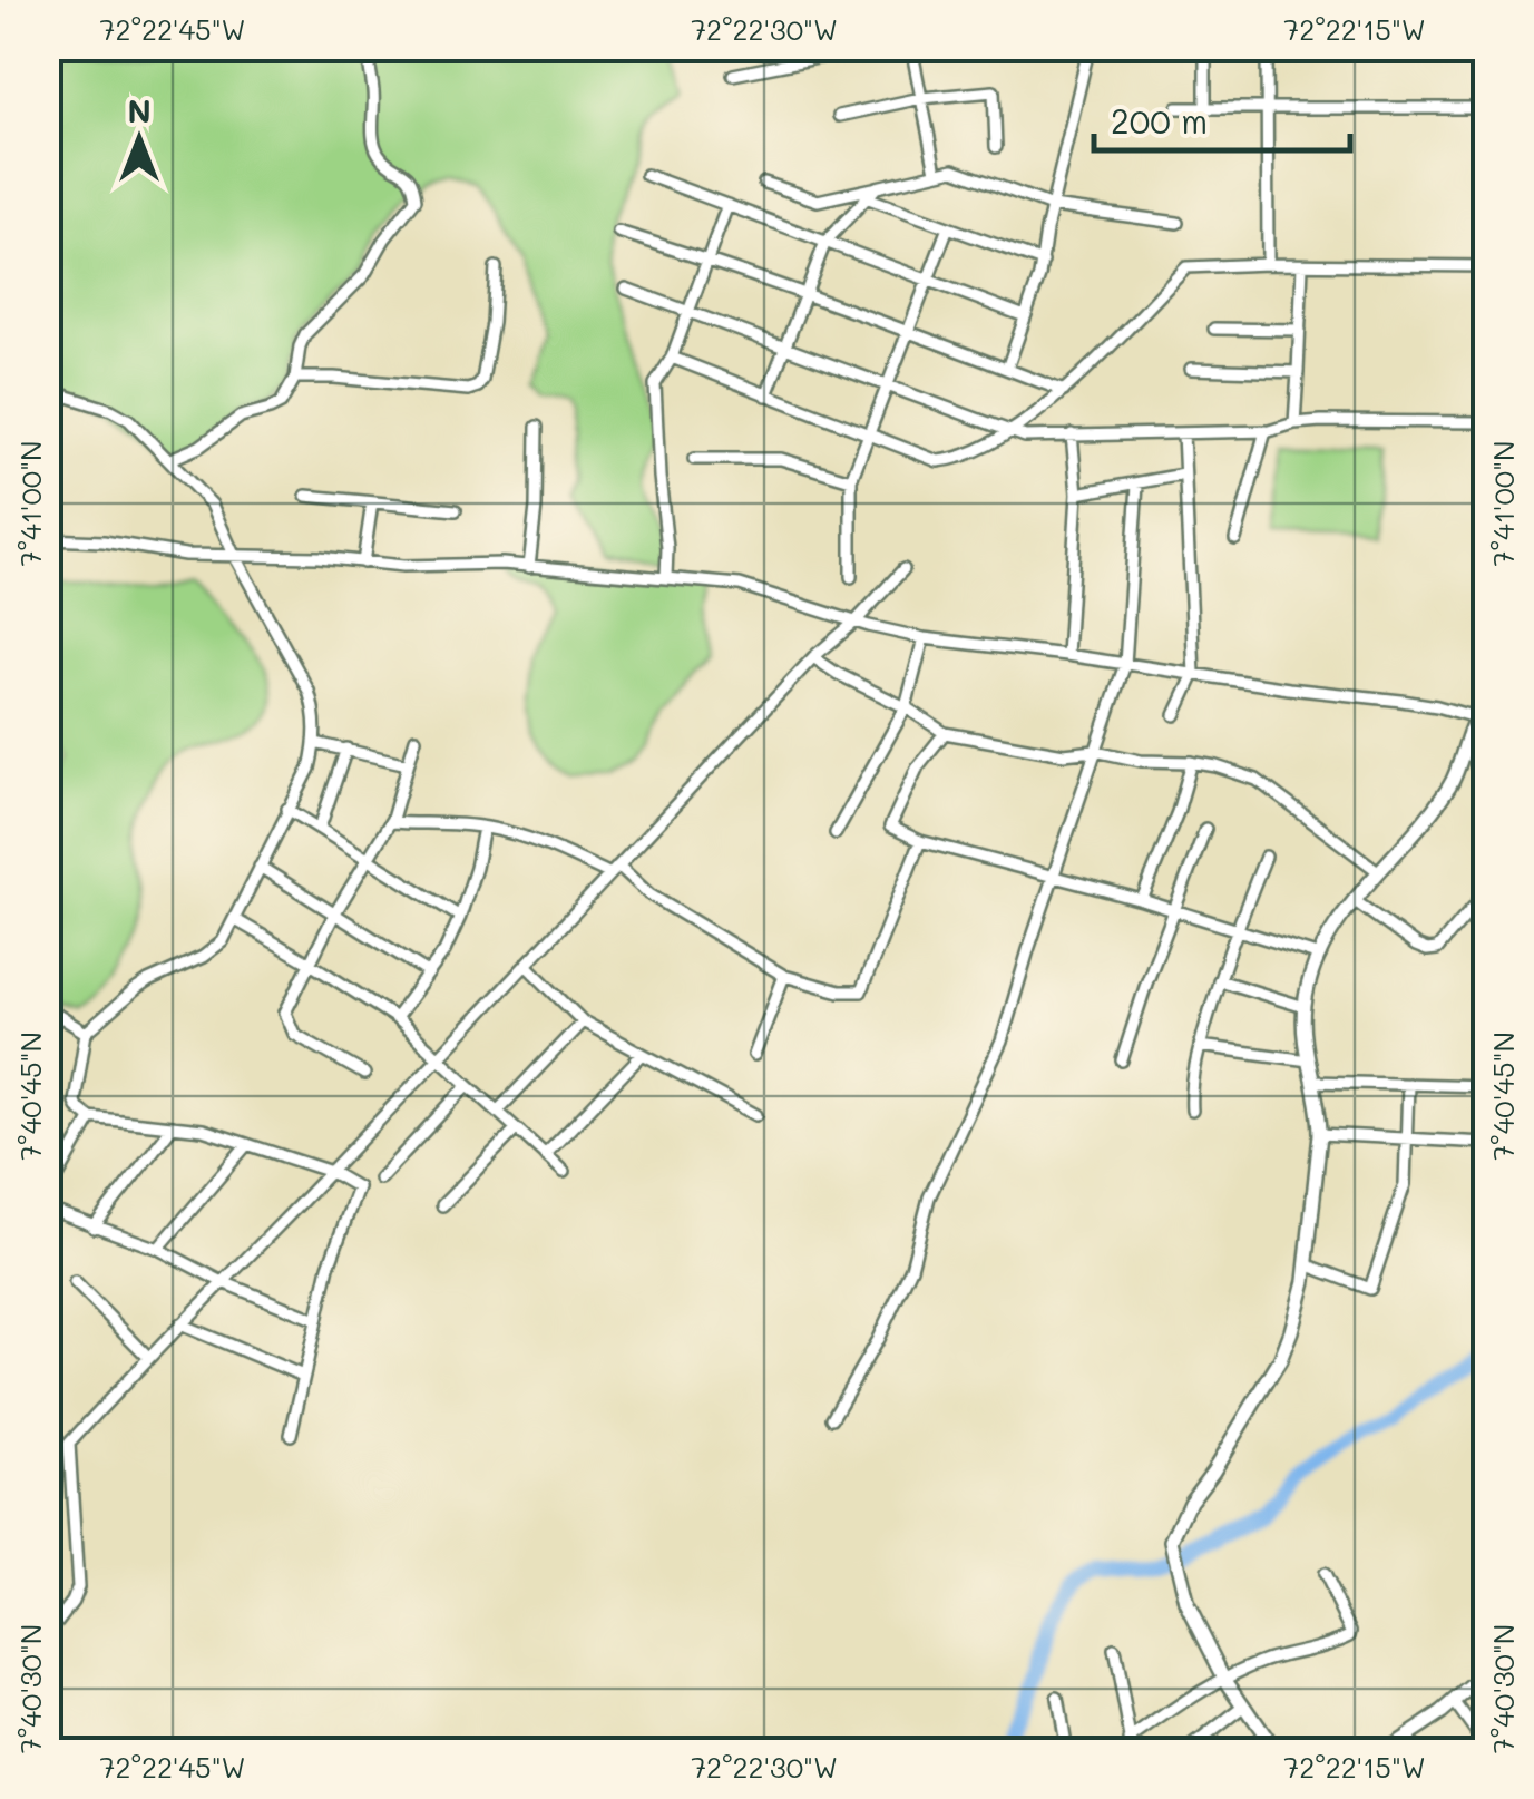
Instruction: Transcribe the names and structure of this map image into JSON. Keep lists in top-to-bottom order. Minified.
{"scale_bar":"200 m","north":"top","coordinates":["72°22'45\"W","72°22'30\"W","72°22'15\"W","7°41'00\"N","7°40'45\"N","7°40'30\"N"]}
